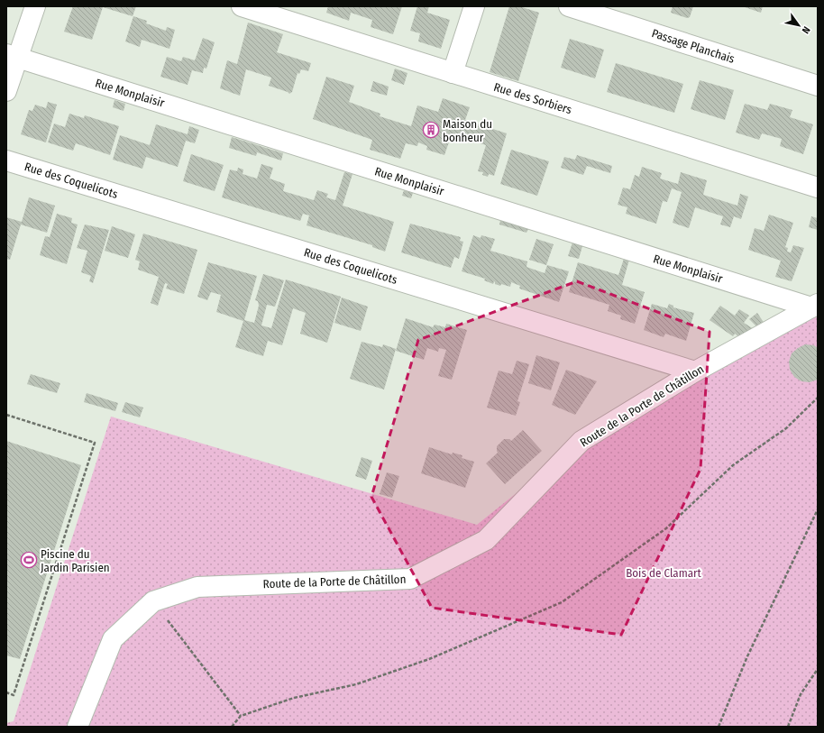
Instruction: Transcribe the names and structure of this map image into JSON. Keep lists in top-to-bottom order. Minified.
{"streets":{"street":["Passage Planchais","Rue Monplaisir","Rue des Sorbiers","Rue des Coquelicots","Route de la Porte de Châtillon"]},"crossings":[["Rue Monplaisir","Route de la Porte de Châtillon"],["Rue des Coquelicots","Route de la Porte de Châtillon"]],"parks":["Bois de Clamart"],"places":{"building":["Maison du bonheur"],"sports":["Piscine du Jardin Parisien"]},"north":"bottom right"}
